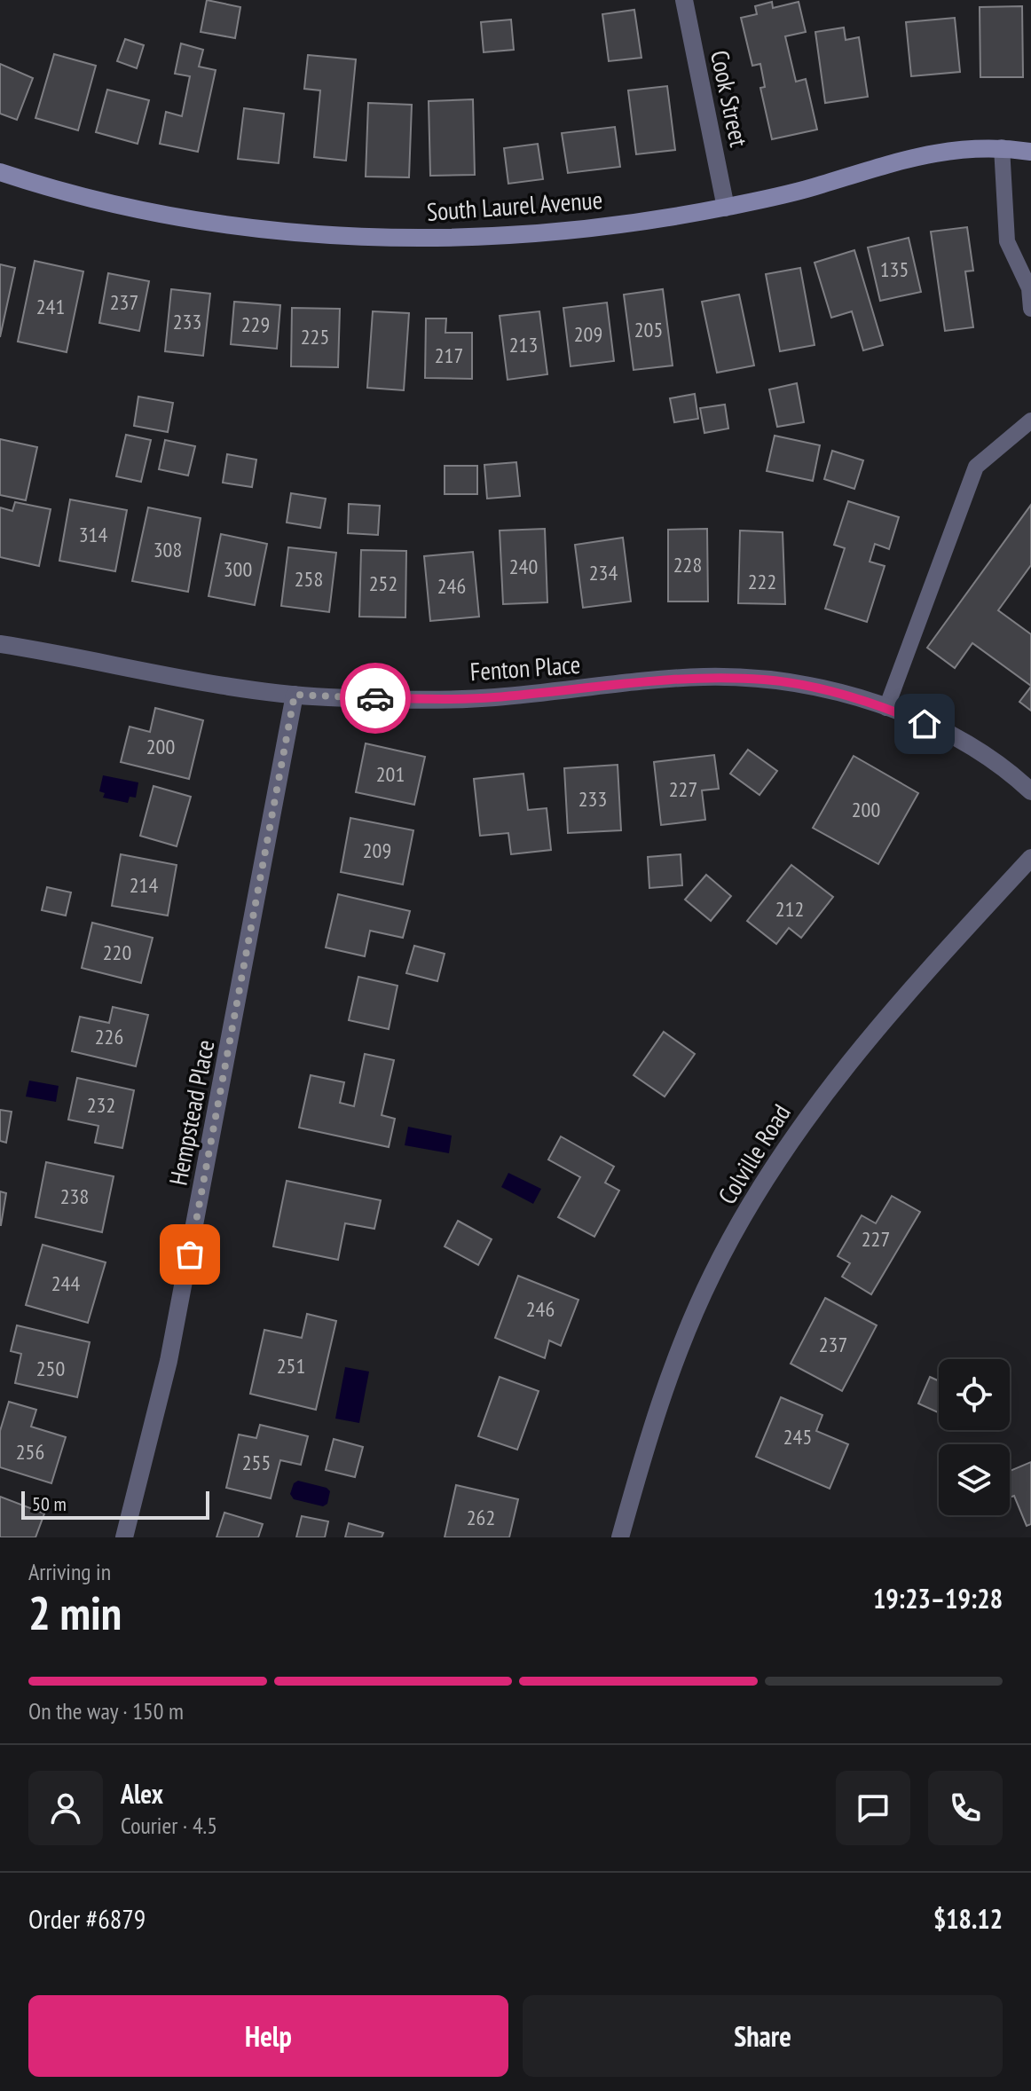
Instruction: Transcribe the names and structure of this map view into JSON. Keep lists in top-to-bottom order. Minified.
{"streets":{"street":["Cook Street","South Laurel Avenue","Fenton Place","Hempstead Place","Colville Road"]},"crossings":[["Cook Street","South Laurel Avenue"],["Fenton Place","Hempstead Place"]],"house_numbers":["135","237","241","233","229","205","209","225","213","217","314","308","228","240","300","234","258","222","252","246","200","201","227","233","200","209","214","212","220","226","232","238","227","244","246","237","251","250","245","256","255","262"],"scale_bar":"50 m","page":{"scale":"50 m","heading":["2 min","Arriving in","19:23–19:28"],"panel":["Alex","Courier · 4.5","Order #6879","$18.12"],"bar":"On the way · 150 m","buttons":["Help","Share"]}}
